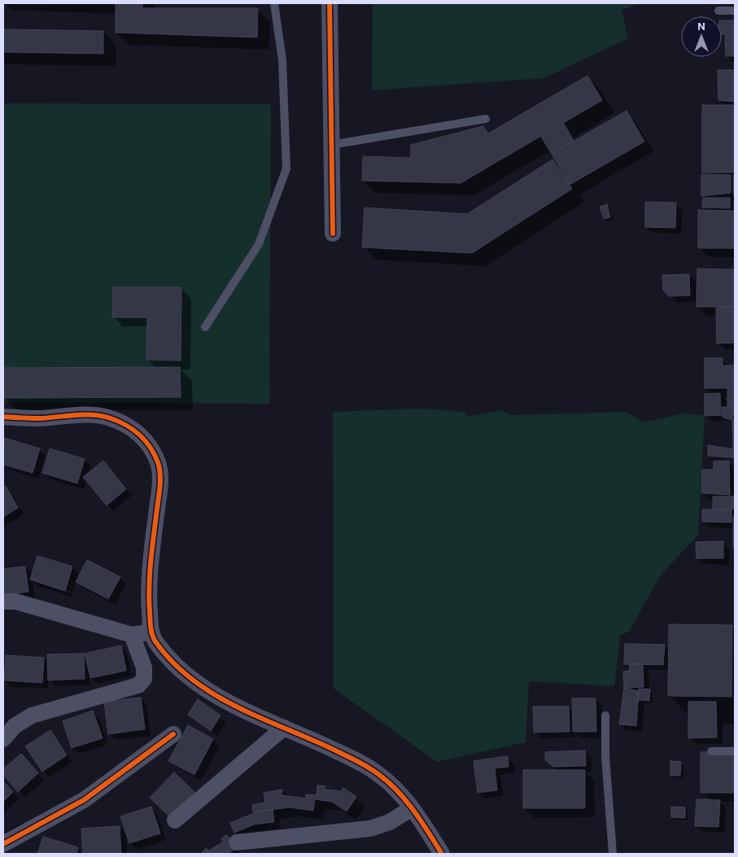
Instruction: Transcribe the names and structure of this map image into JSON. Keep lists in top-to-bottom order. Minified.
{"north":"top"}
